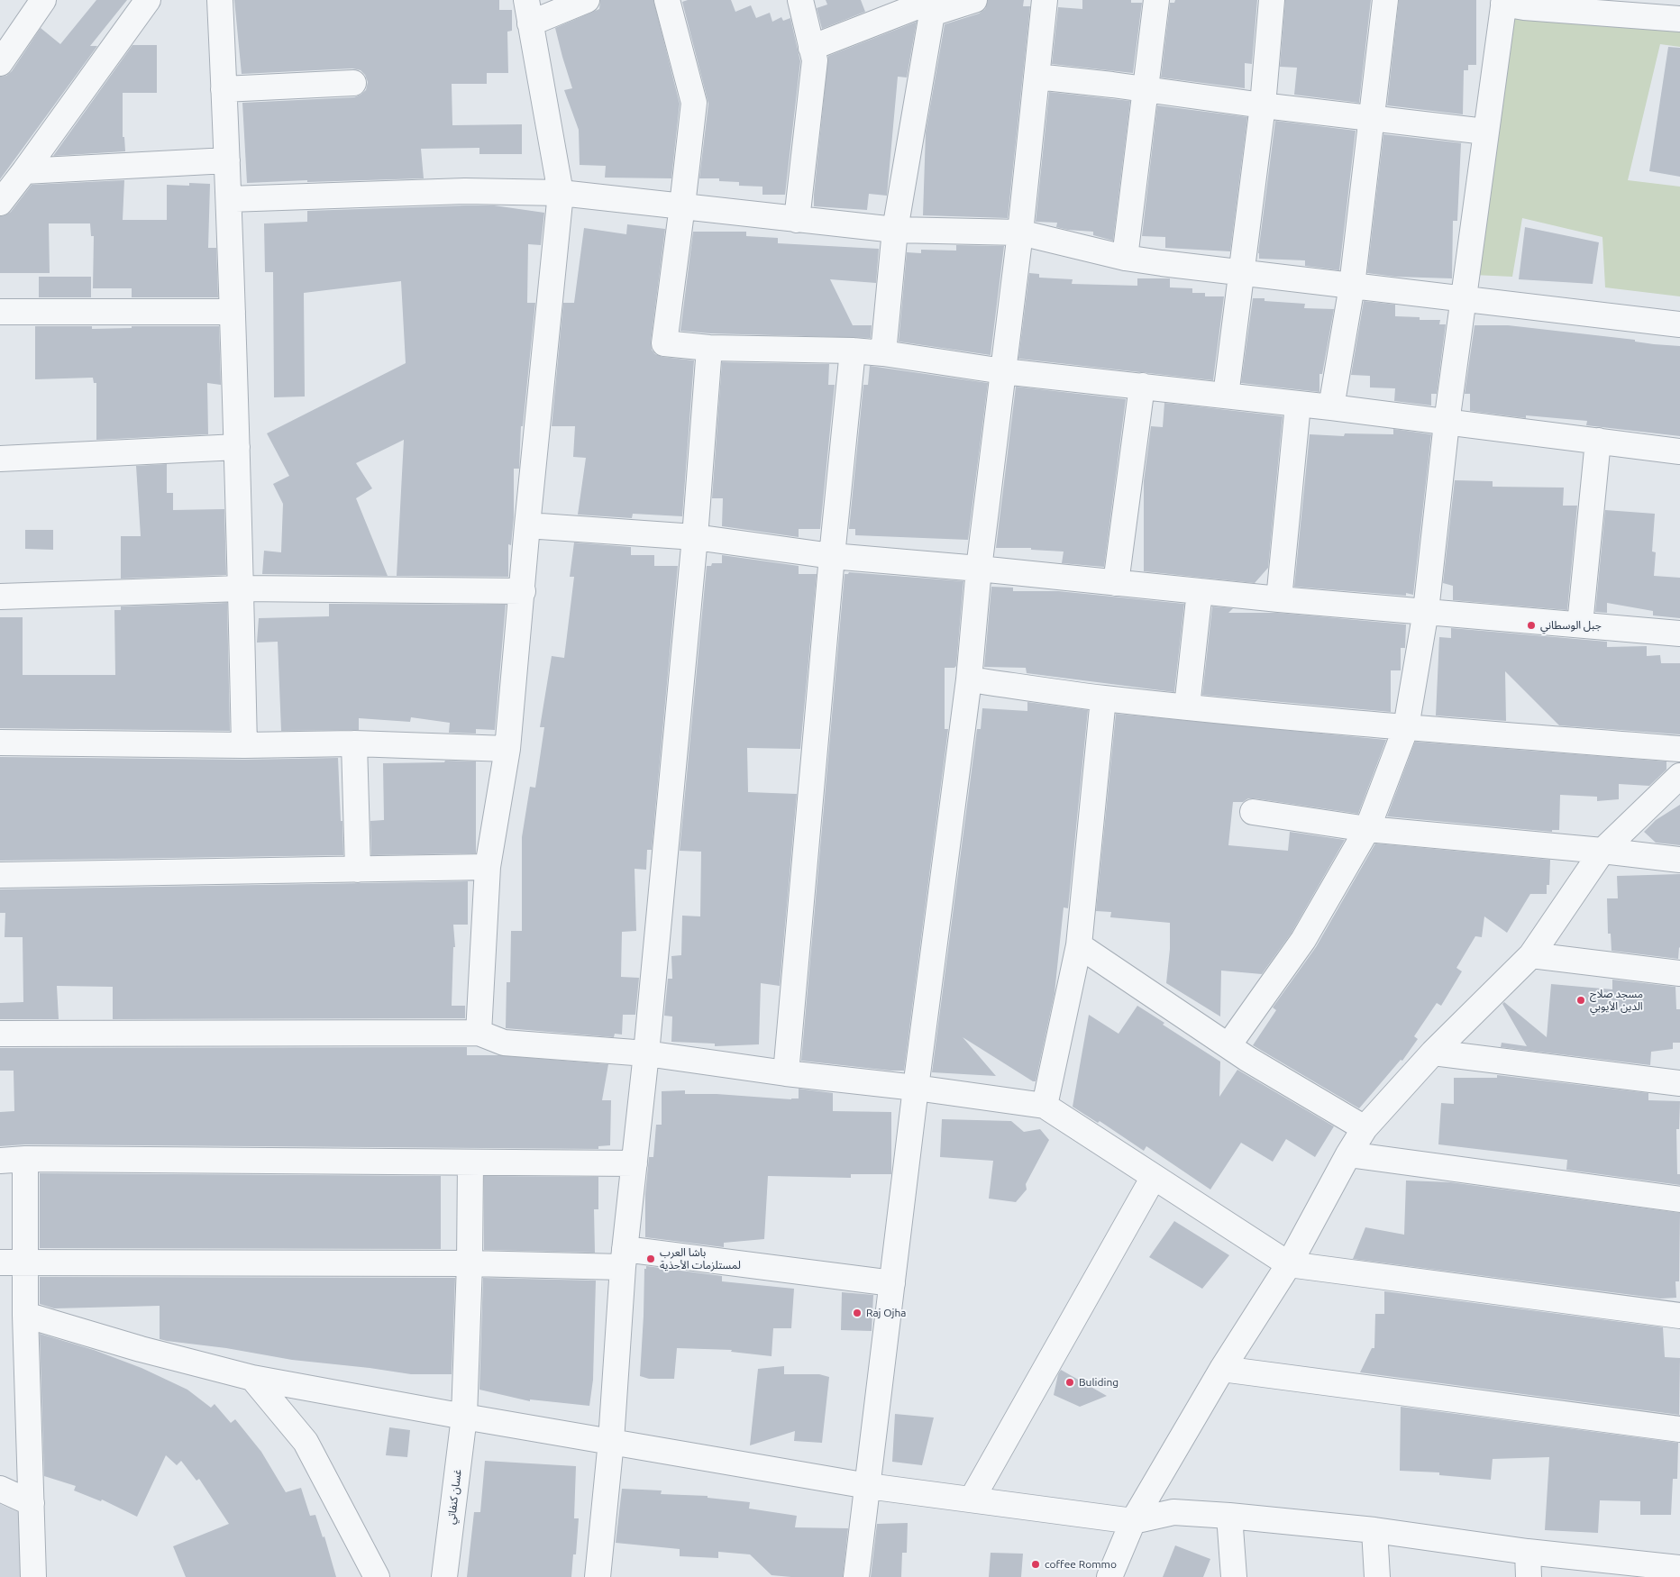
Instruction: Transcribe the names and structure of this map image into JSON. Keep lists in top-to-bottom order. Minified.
{"streets":{"street":["غسان كنفاتي"]},"places":["جبل الوسطاني","مسجد صلاح الدين الأيوبي","باشا العرب لمستلزمات الأحذية","Raj Ojha","Buliding","coffee Rommo"]}
